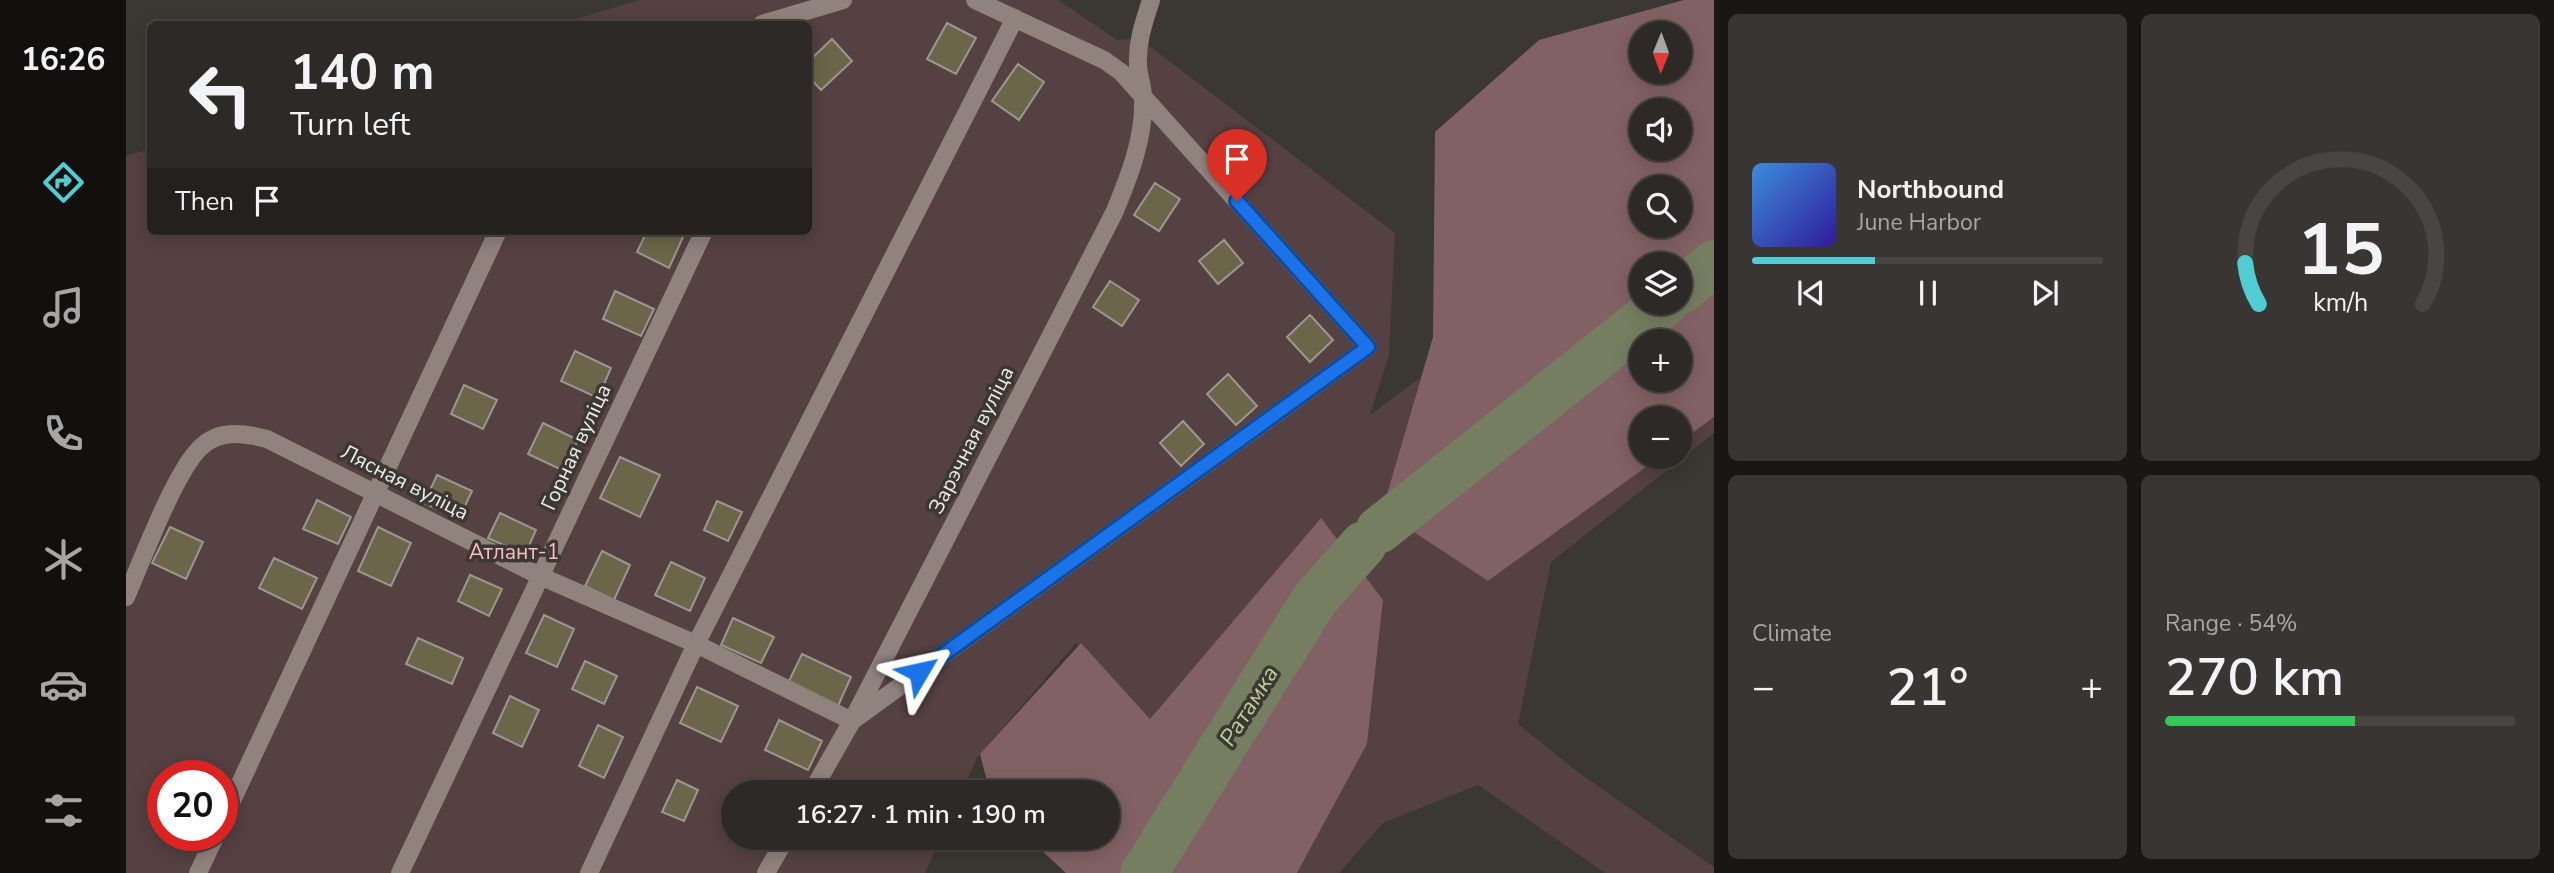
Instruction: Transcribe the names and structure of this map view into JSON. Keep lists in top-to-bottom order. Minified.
{"streets":{"street":["Зарэчная вуліца","Горная вуліца","Лясная вуліца"]},"crossings":[["Зарэчная вуліца","Лясная вуліца"],["Горная вуліца","Лясная вуліца"]],"water":["Ратамка"],"parks":["Атлант-1"],"north":"bottom","page":{"tabs":"16:26","map_buttons":["+","−"],"turn":["140 m","Turn left"],"song":["Northbound","June Harbor"],"then":"Then","tile":["Climate",["Range · 54%","270 km"]],"heat":["−","21°","+"],"limit":"20","trip":"16:27 · 1 min · 190 m","gauge":["15","km/h"]}}
